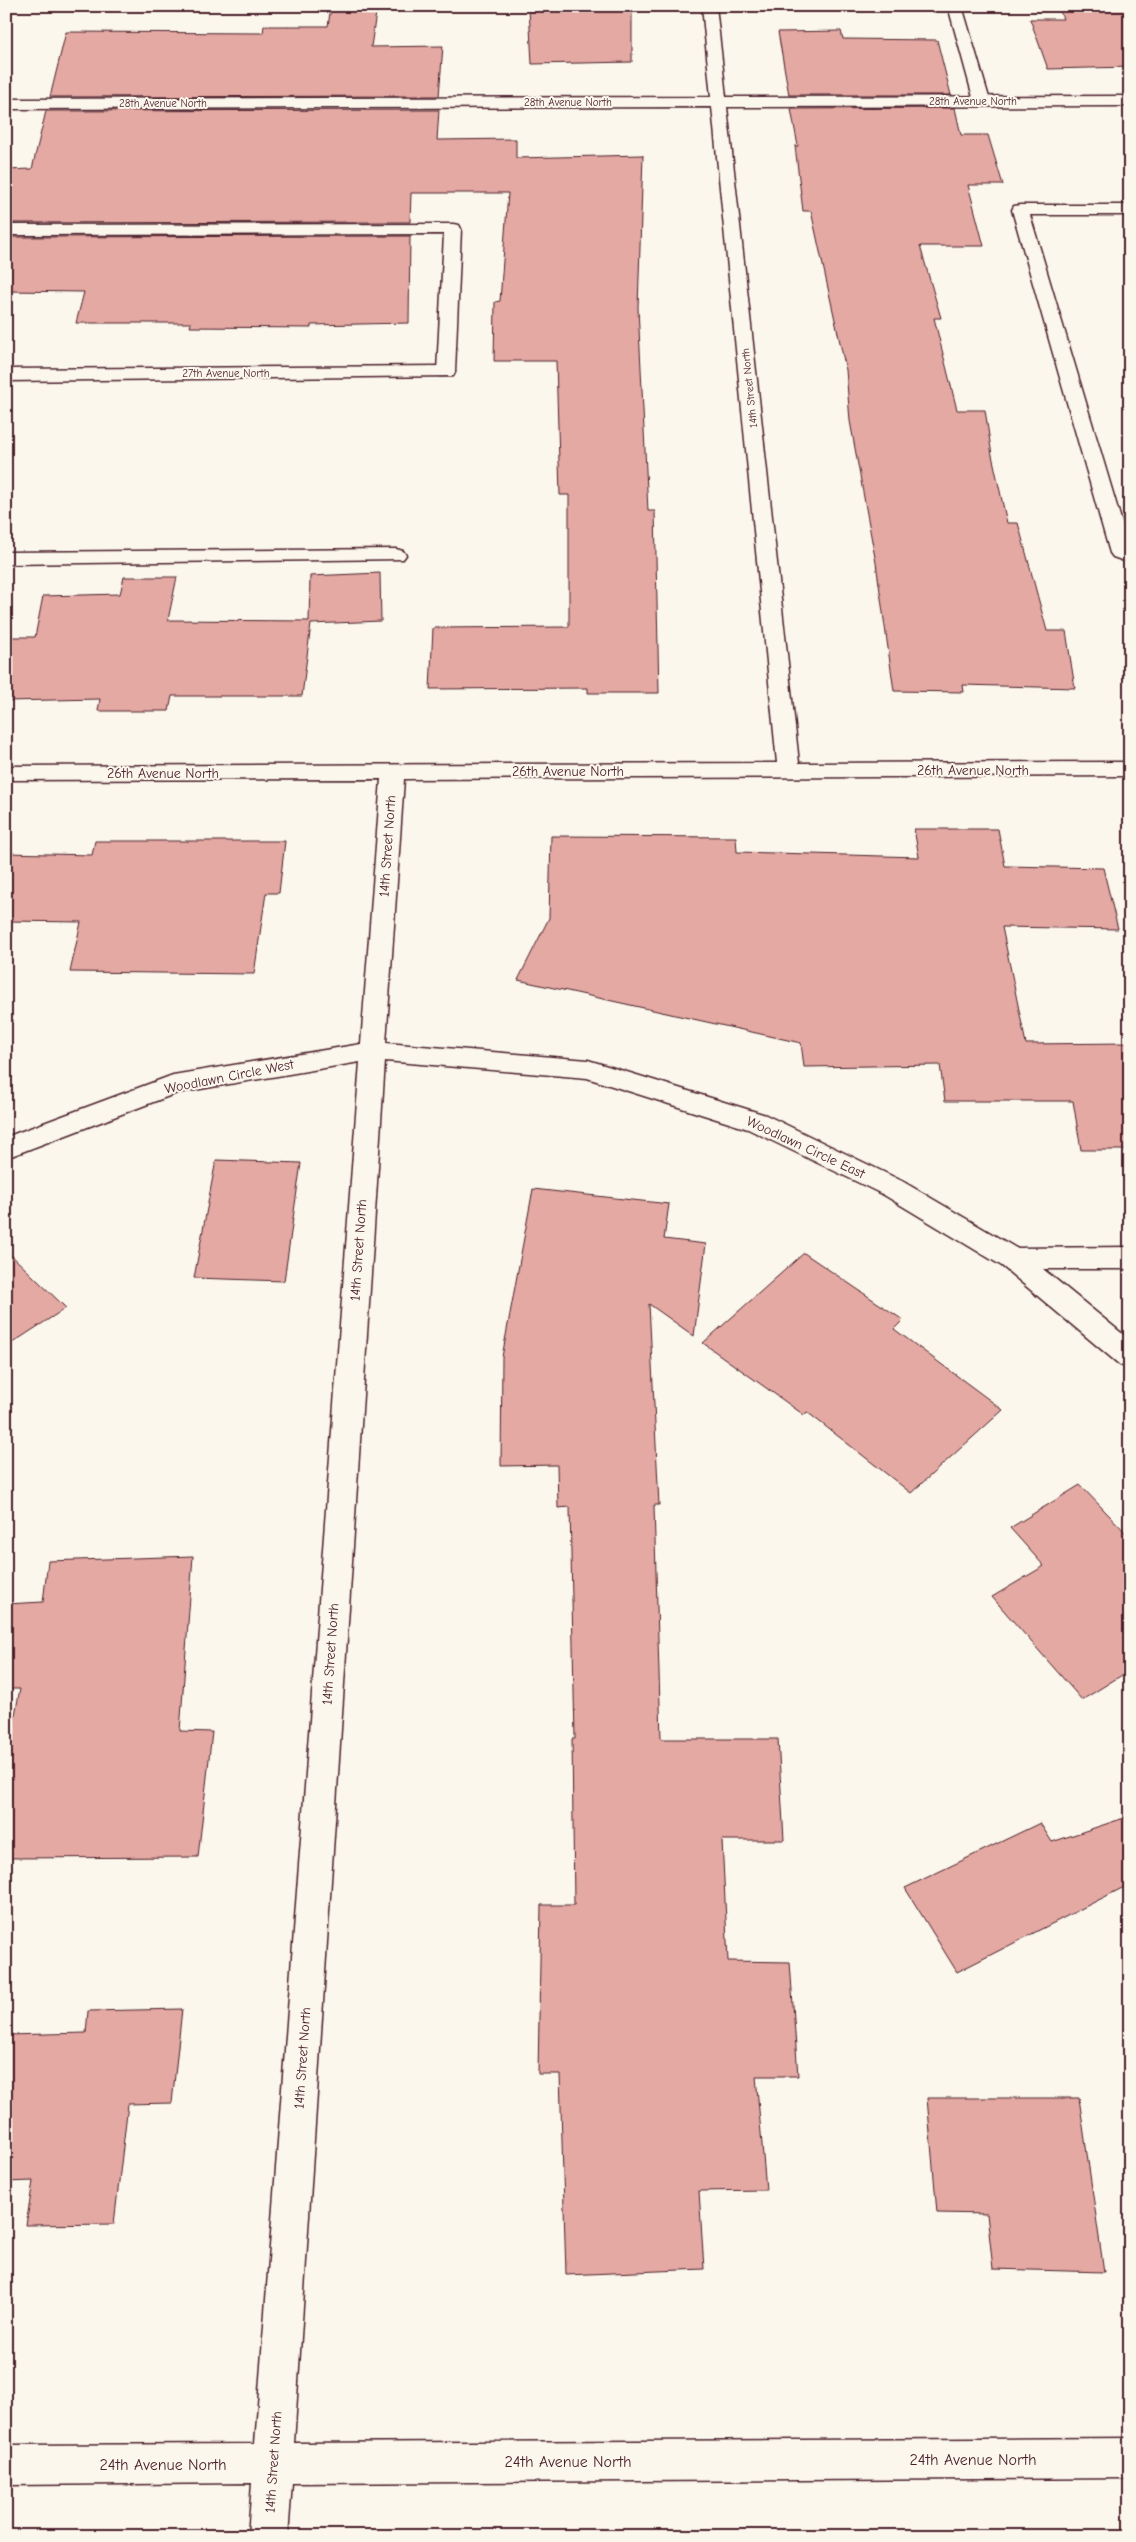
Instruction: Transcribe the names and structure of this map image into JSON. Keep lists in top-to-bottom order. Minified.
{"streets":{"street":["28th Avenue North","27th Avenue North","14th Street North","26th Avenue North","Woodlawn Circle West","Woodlawn Circle East","24th Avenue North"]},"crossings":[["28th Avenue North","14th Street North"],["14th Street North","26th Avenue North"],["14th Street North","Woodlawn Circle West"],["14th Street North","Woodlawn Circle East"],["14th Street North","24th Avenue North"],["Woodlawn Circle West","Woodlawn Circle East"]]}
